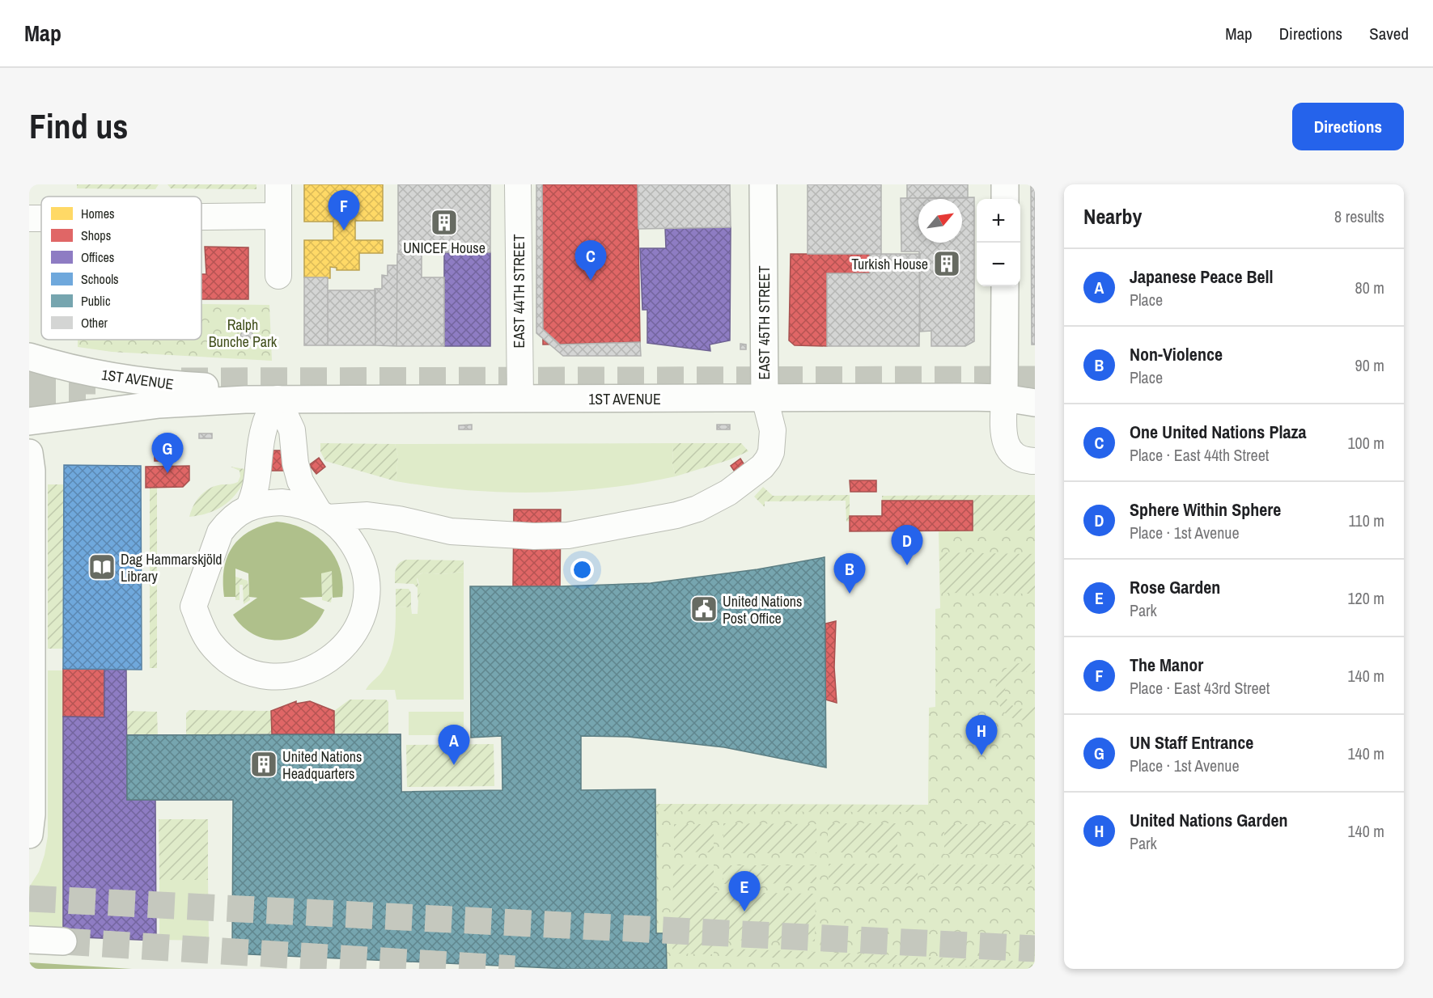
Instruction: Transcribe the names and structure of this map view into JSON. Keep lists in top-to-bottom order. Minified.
{"streets":{"main road":["EAST 45TH STREET","1ST AVENUE"],"street":["EAST 44TH STREET"]},"crossings":[["EAST 44TH STREET","1ST AVENUE"],["EAST 45TH STREET","1ST AVENUE"]],"parks":["Ralph Bunche Park"],"places":{"building":["UNICEF House","Turkish House","United Nations Headquarters"],"library":["Dag Hammarskjöld Library"],"public building":["United Nations Post Office"]},"legend":["Homes","Shops","Offices","Schools","Public","Other"],"north":"top right","page":{"header":"Map","nav":["Map","Directions","Saved"],"buttons":"Directions","title":"Find us","heading":["Nearby","8 results"],"pins":["F","C","G","D","B","H","A","E"],"map_buttons":["+","−"],"list":[{"mark":"A","name":"Japanese Peace Bell","note":"Place","value":"80 m"},{"mark":"B","name":"Non-Violence","note":"Place","value":"90 m"},{"mark":"C","name":"One United Nations Plaza","note":"Place · East 44th Street","value":"100 m"},{"mark":"D","name":"Sphere Within Sphere","note":"Place · 1st Avenue","value":"110 m"},{"mark":"E","name":"Rose Garden","note":"Park","value":"120 m"},{"mark":"F","name":"The Manor","note":"Place · East 43rd Street","value":"140 m"},{"mark":"G","name":"UN Staff Entrance","note":"Place · 1st Avenue","value":"140 m"},{"mark":"H","name":"United Nations Garden","note":"Park","value":"140 m"}]}}
